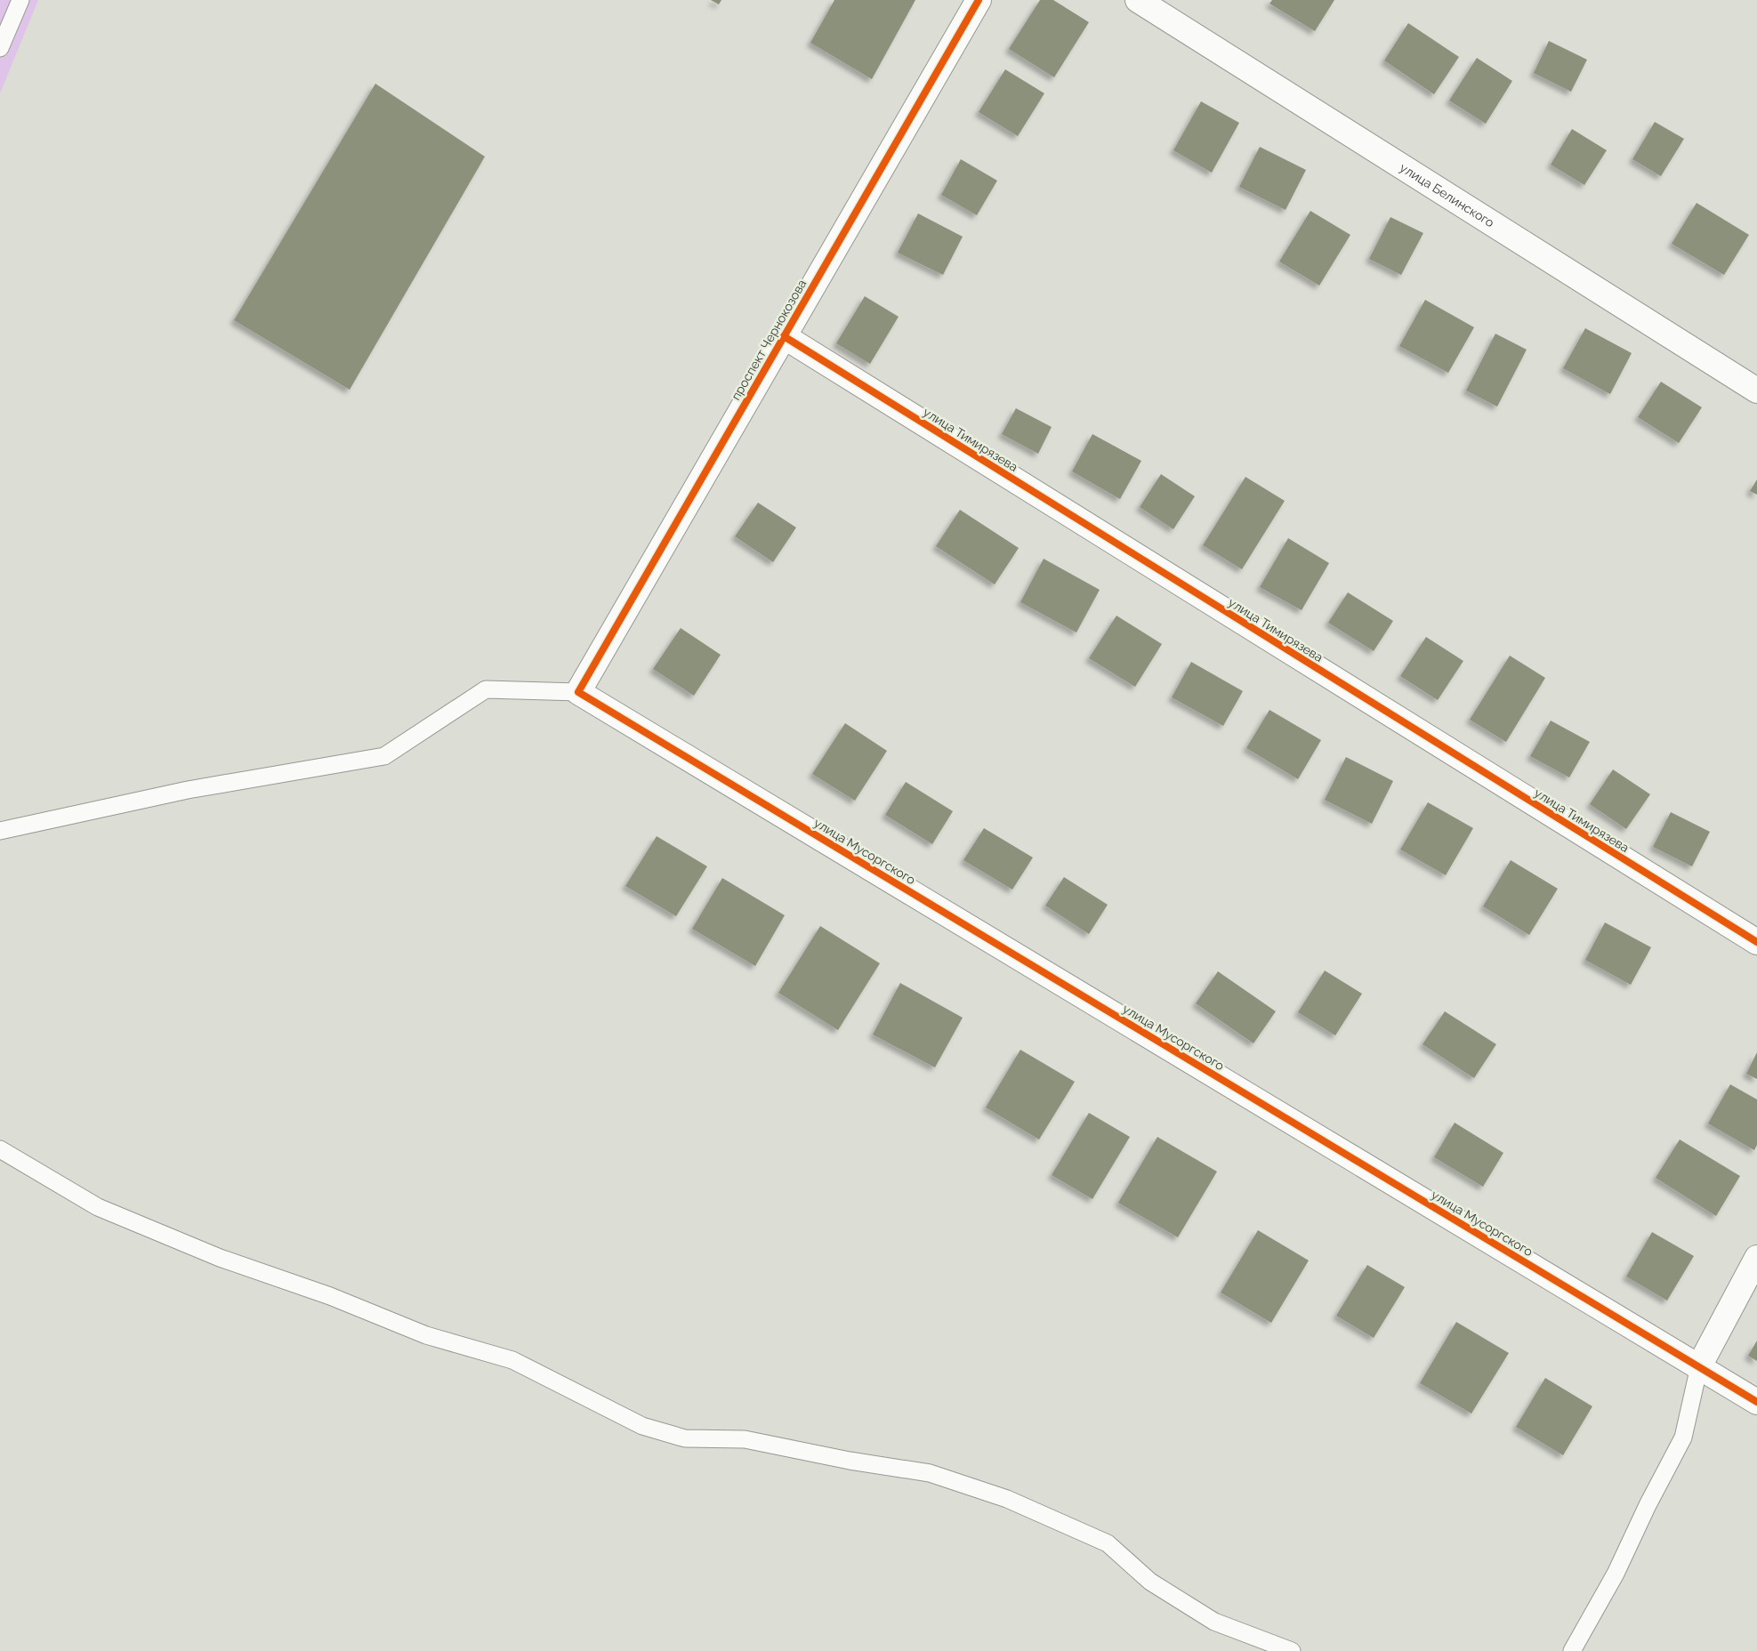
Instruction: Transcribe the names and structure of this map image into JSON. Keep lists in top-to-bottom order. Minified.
{"streets":{"street":["улица Белинского","проспект Чернокозова","улица Тимирязева","улица Мусоргского"]},"crossings":[["проспект Чернокозова","улица Тимирязева"],["проспект Чернокозова","улица Мусоргского"]]}
